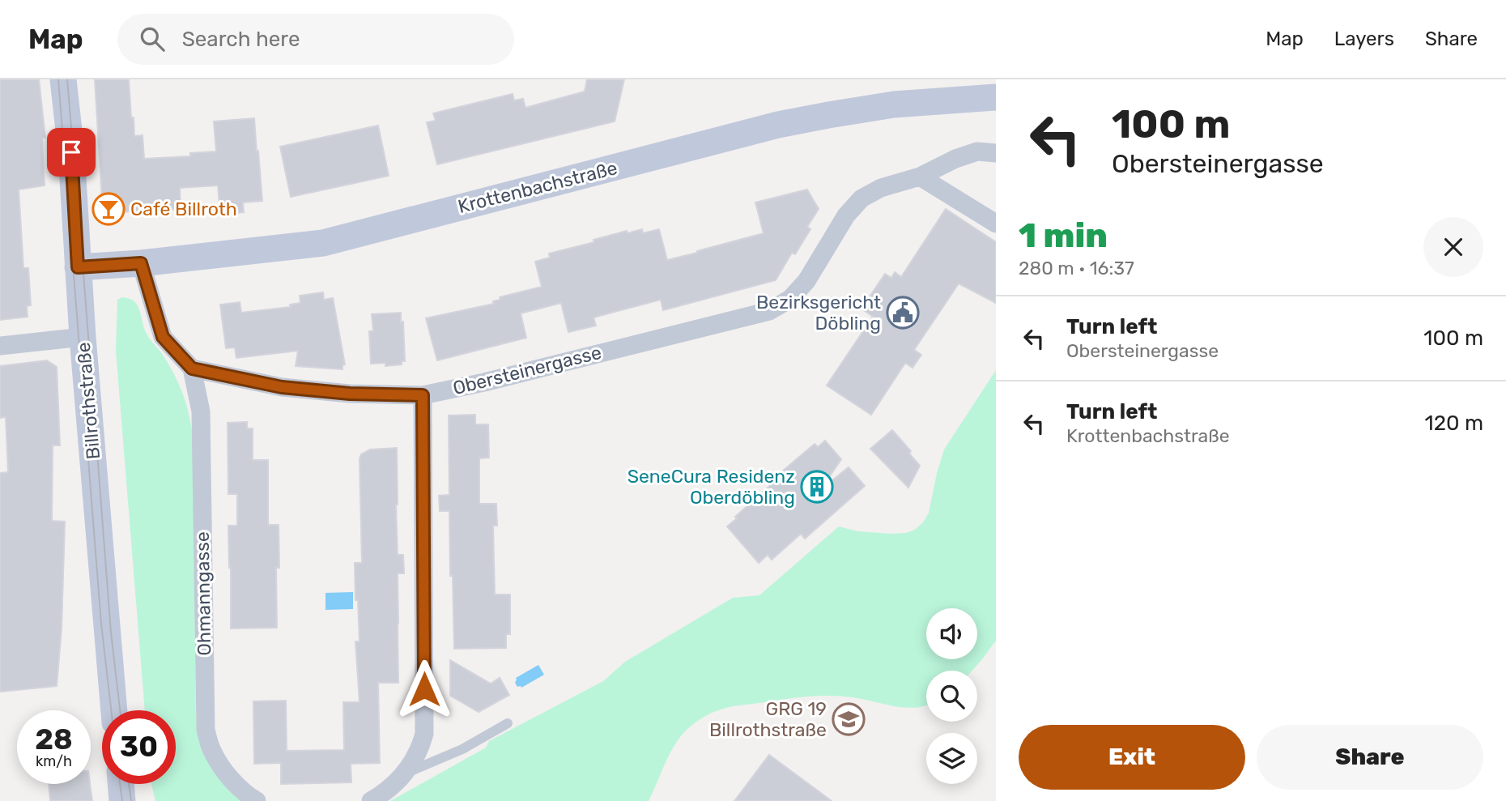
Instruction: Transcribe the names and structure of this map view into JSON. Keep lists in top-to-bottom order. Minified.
{"streets":{"main road":["Krottenbachstraße","Billrothstraße"],"street":["Obersteinergasse","Ohmanngasse"]},"crossings":[["Krottenbachstraße","Billrothstraße"],["Obersteinergasse","Ohmanngasse"]],"places":{"bar":["Café Billroth"],"public building":["Bezirksgericht Döbling"],"building":["SeneCura Residenz Oberdöbling"],"school or university":["GRG 19 Billrothstraße"]},"page":{"header":"Map","search":"Search here","nav":["Map","Layers","Share"],"turn":["100 m","Obersteinergasse"],"heading":["1 min","280 m · 16:37"],"list":[{"name":"Turn left","note":"Obersteinergasse","value":"100 m"},{"name":"Turn left","note":"Krottenbachstraße","value":"120 m"}],"speed":"28 km/h","limit":"30","buttons":["Exit","Share"]}}
